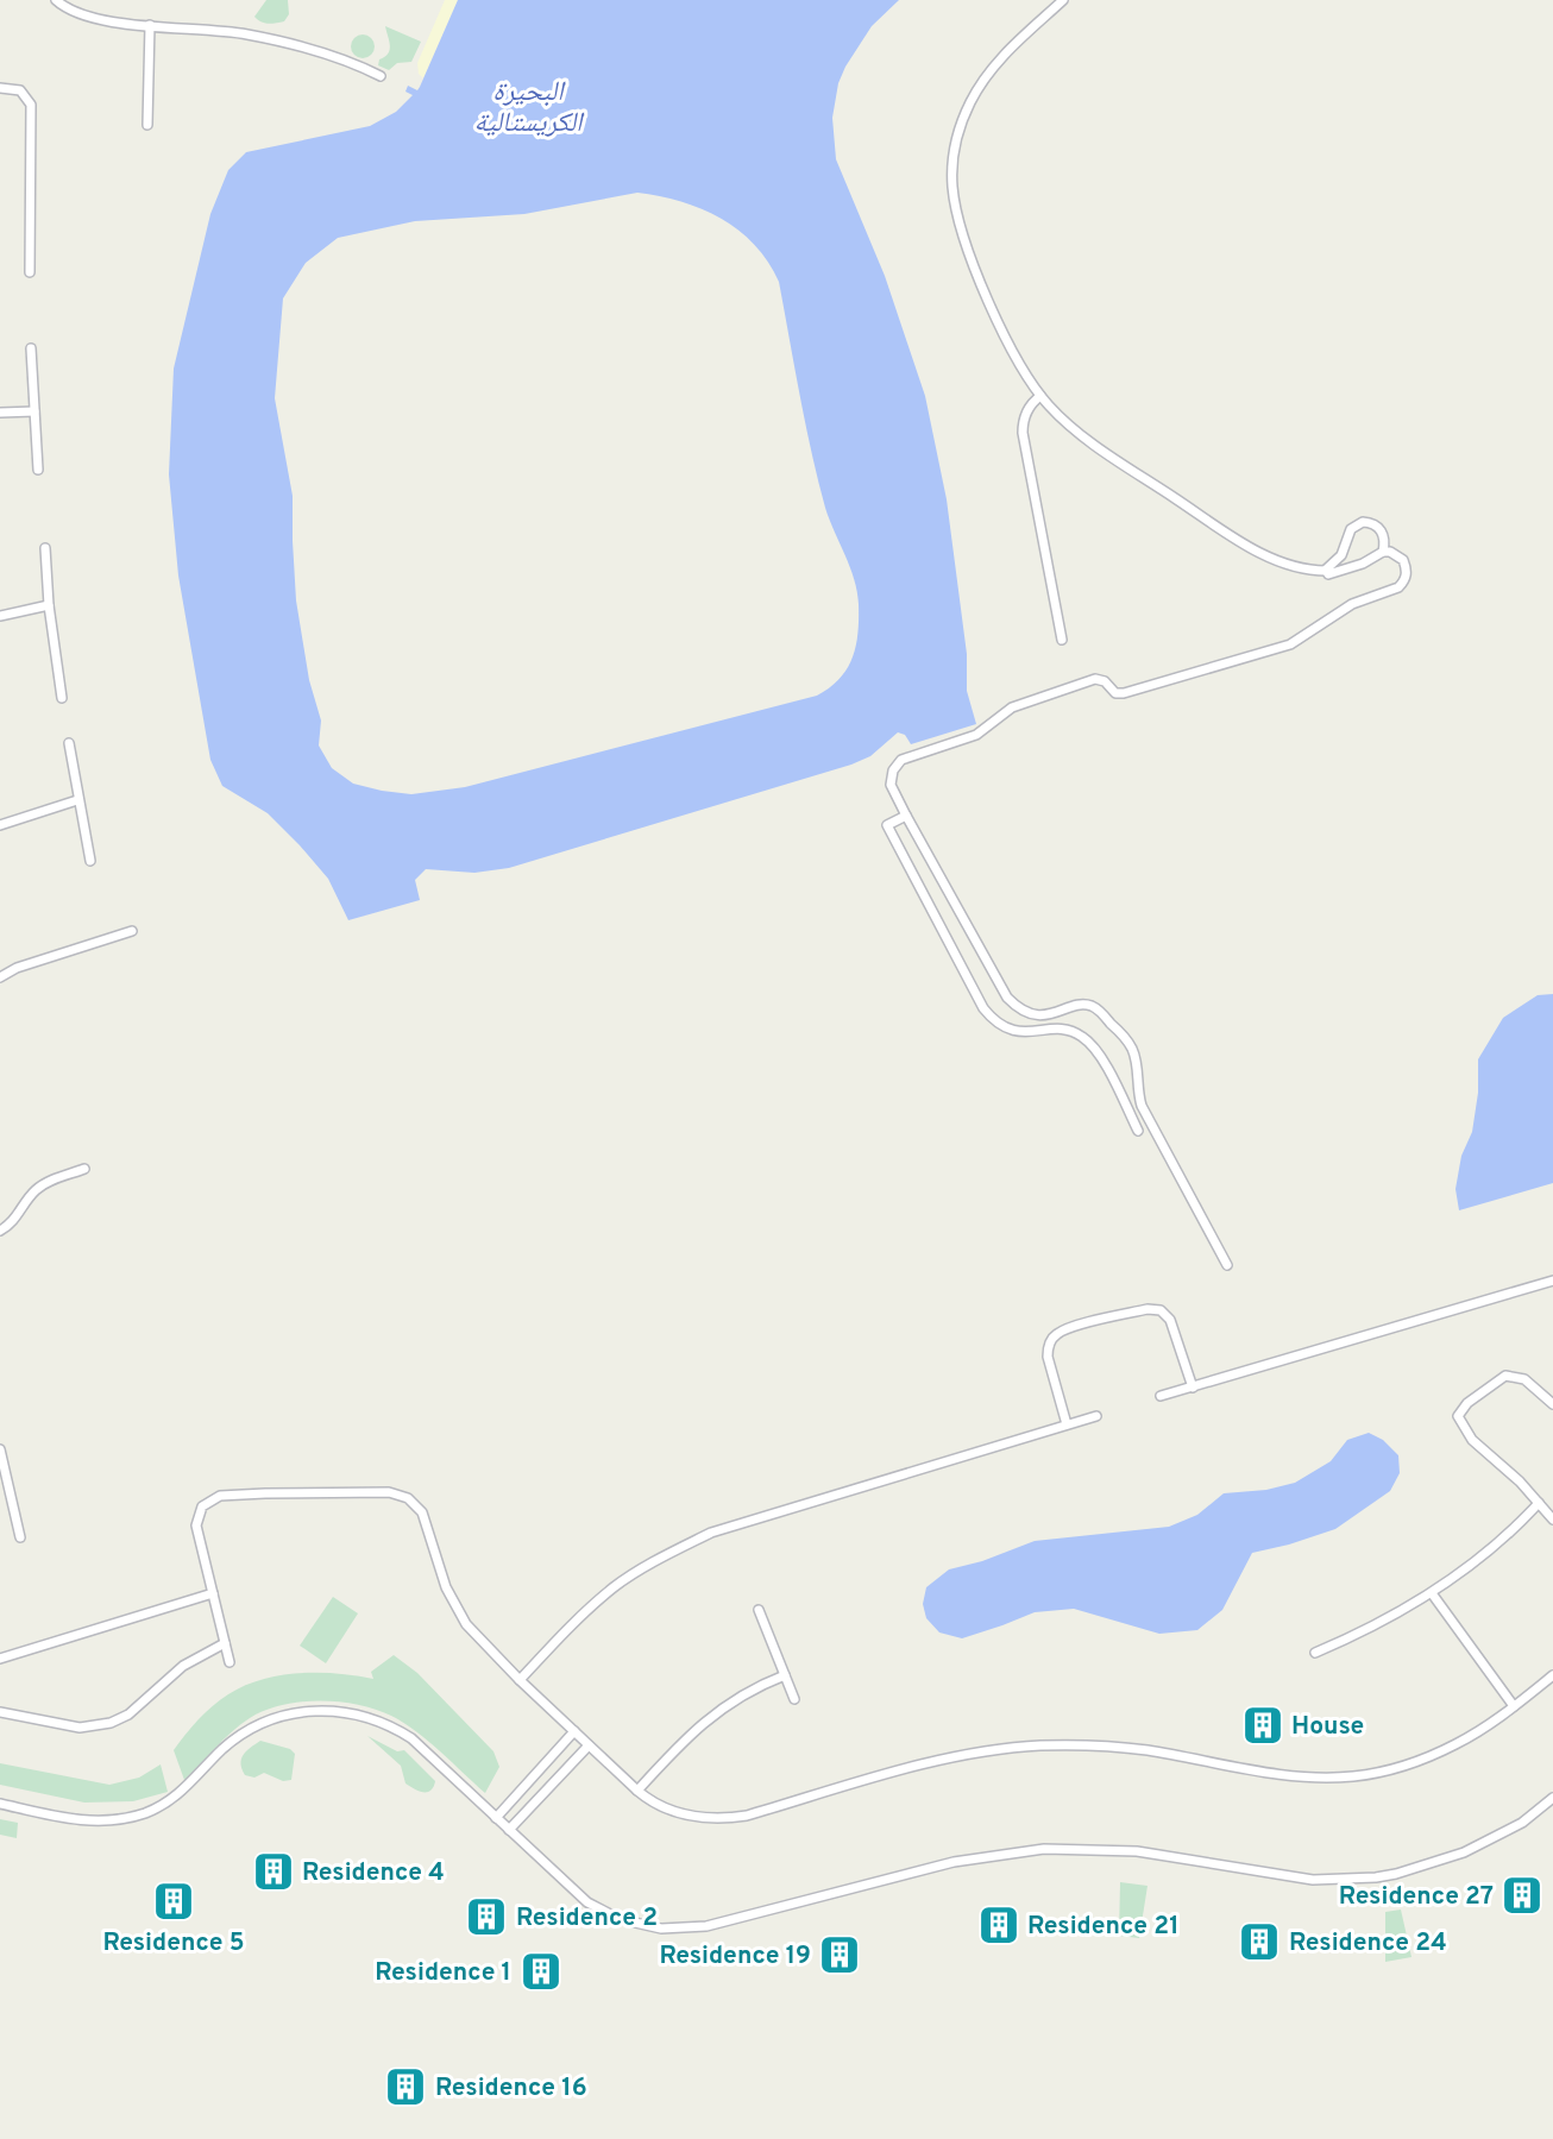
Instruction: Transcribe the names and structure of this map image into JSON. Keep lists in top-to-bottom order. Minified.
{"water":["البحيرة الكريستالية"],"places":{"building":["House","Residence 4","Residence 27","Residence 5","Residence 2","Residence 21","Residence 24","Residence 19","Residence 1","Residence 16"]}}
